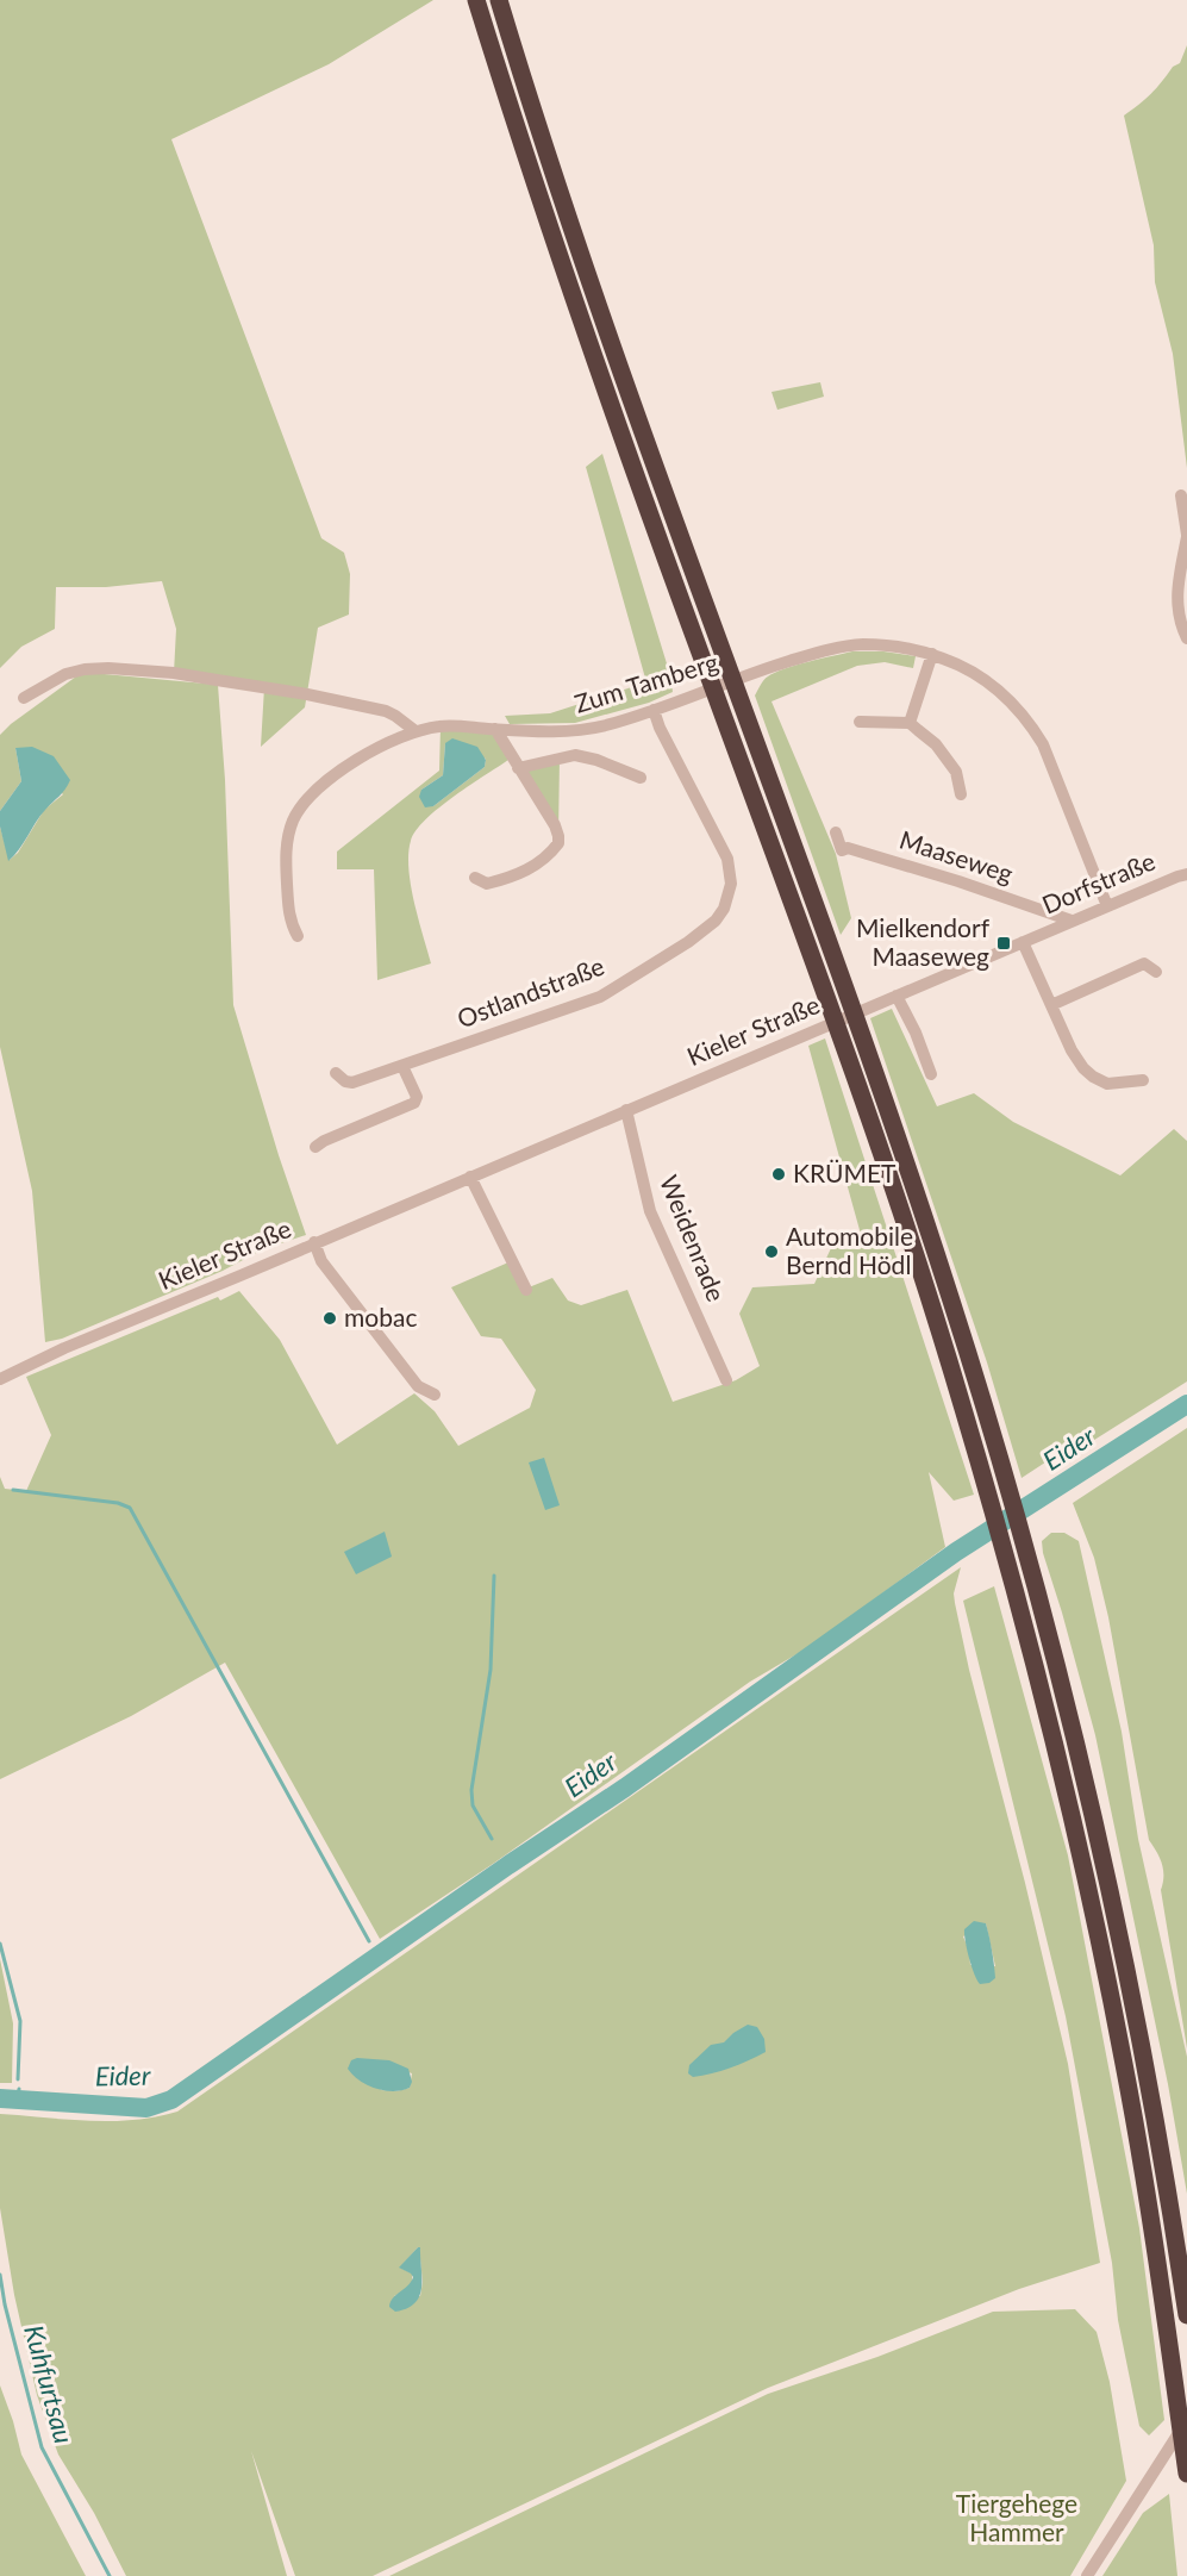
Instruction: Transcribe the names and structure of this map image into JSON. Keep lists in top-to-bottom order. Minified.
{"streets":{"street":["Zum Tamberg","Maaseweg","Dorfstraße","Ostlandstraße","Kieler Straße","Weidenrade"]},"crossings":[["Zum Tamberg","Dorfstraße"],["Zum Tamberg","Ostlandstraße"],["Maaseweg","Dorfstraße"],["Dorfstraße","Kieler Straße"],["Kieler Straße","Weidenrade"]],"water":["Eider","Kuhfurtsau"],"parks":["Tiergehege Hammer"],"places":{"transit":["Mielkendorf Maaseweg"],"other":["KRÜMET","Automobile Bernd Hödl","mobac"]}}
